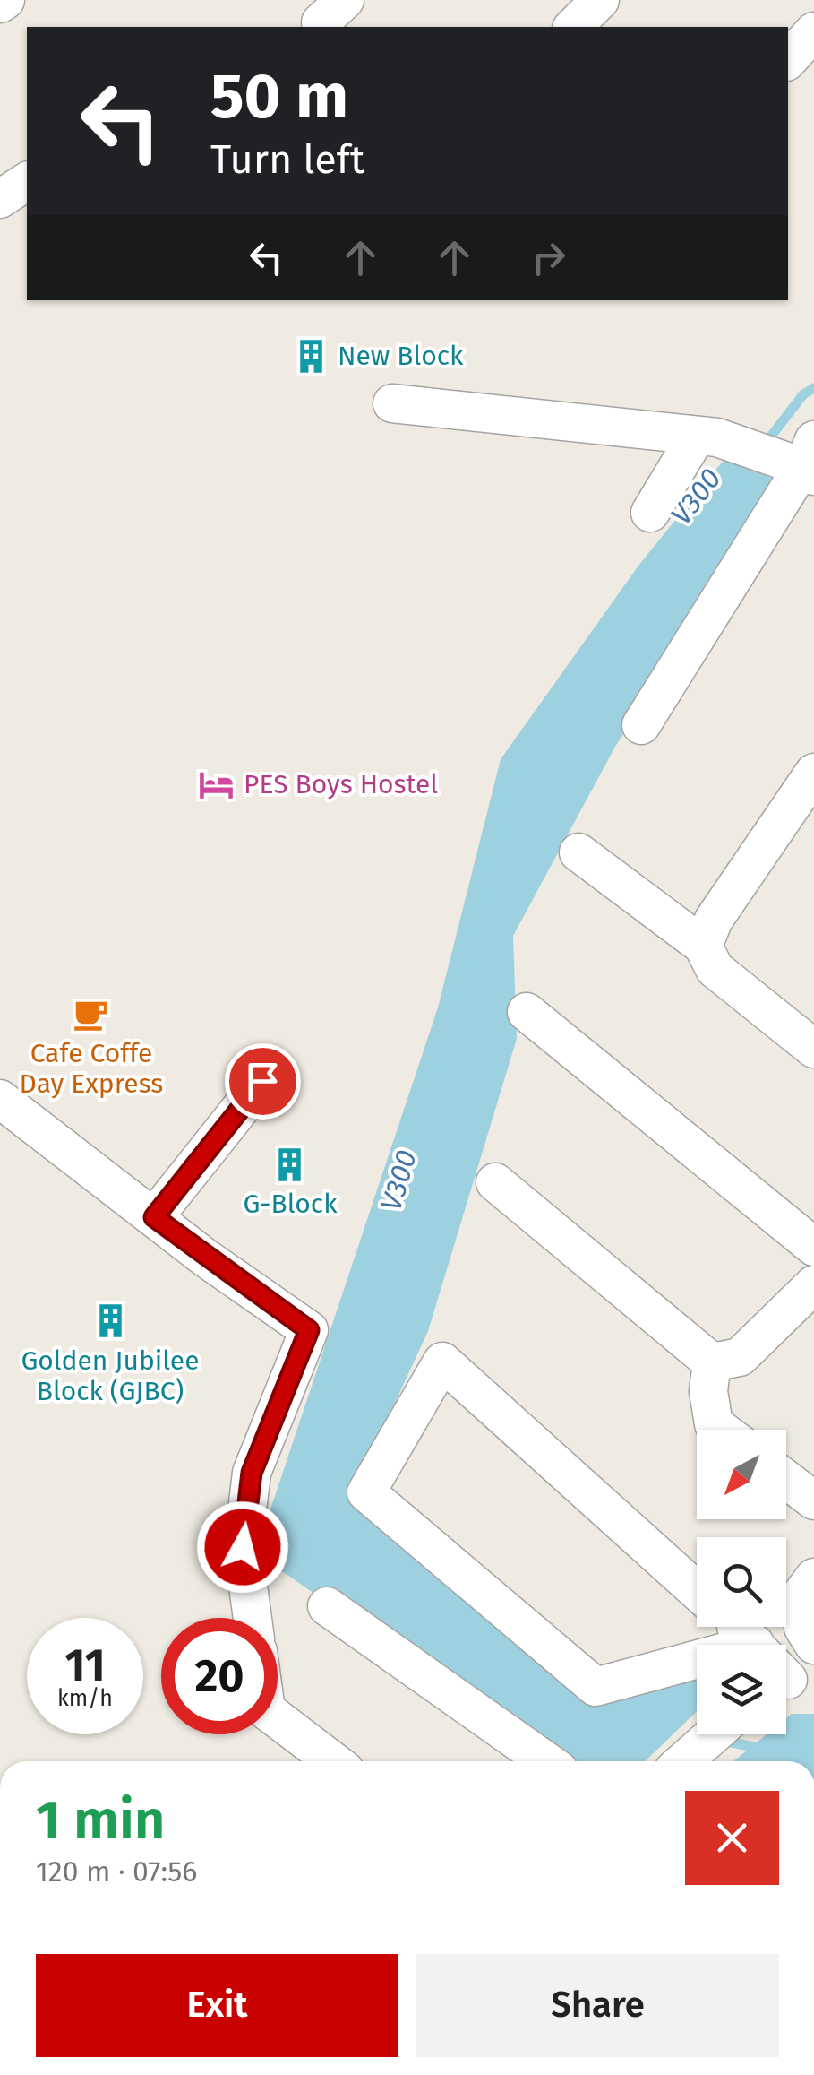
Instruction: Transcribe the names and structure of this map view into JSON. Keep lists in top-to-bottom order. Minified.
{"water":["V300"],"places":{"building":["New Block","G-Block","Golden Jubilee Block (GJBC)"],"hotel":["PES Boys Hostel"],"cafe":["Cafe Coffe Day Express"]},"north":"bottom left","page":{"turn":["50 m","Turn left"],"speed":"11 km/h","limit":"20","heading":["1 min","120 m · 07:56"],"buttons":["Exit","Share"]}}
